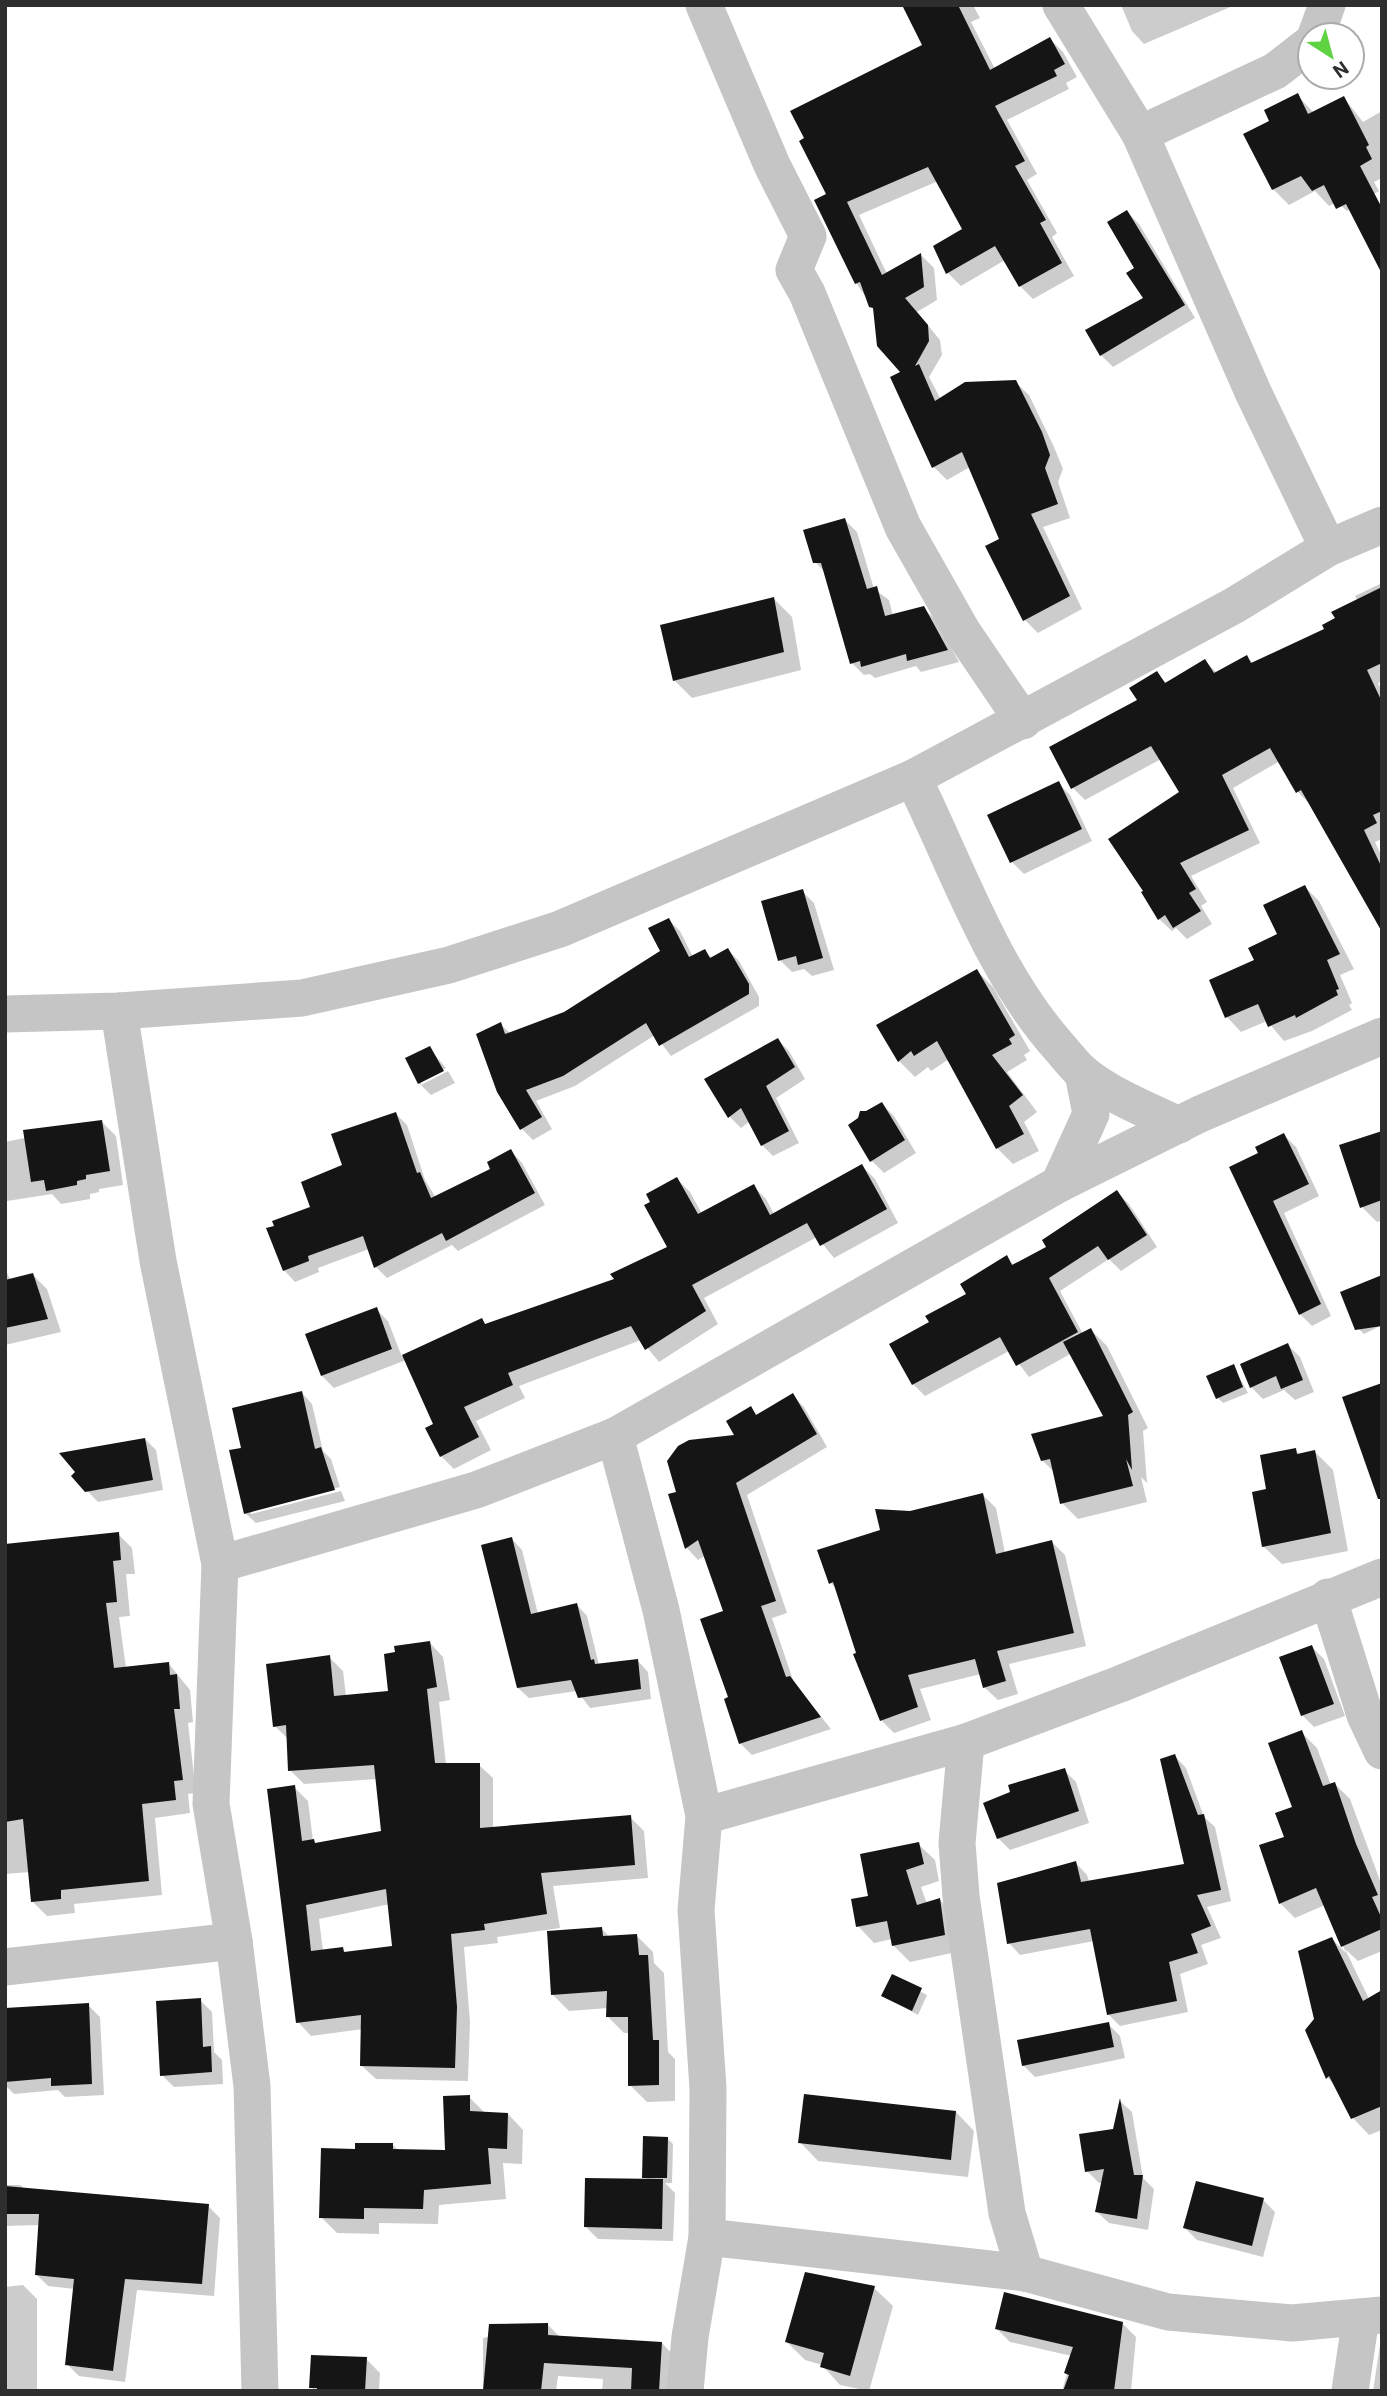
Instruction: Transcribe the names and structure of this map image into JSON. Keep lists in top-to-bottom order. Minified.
{"north":"bottom right"}
